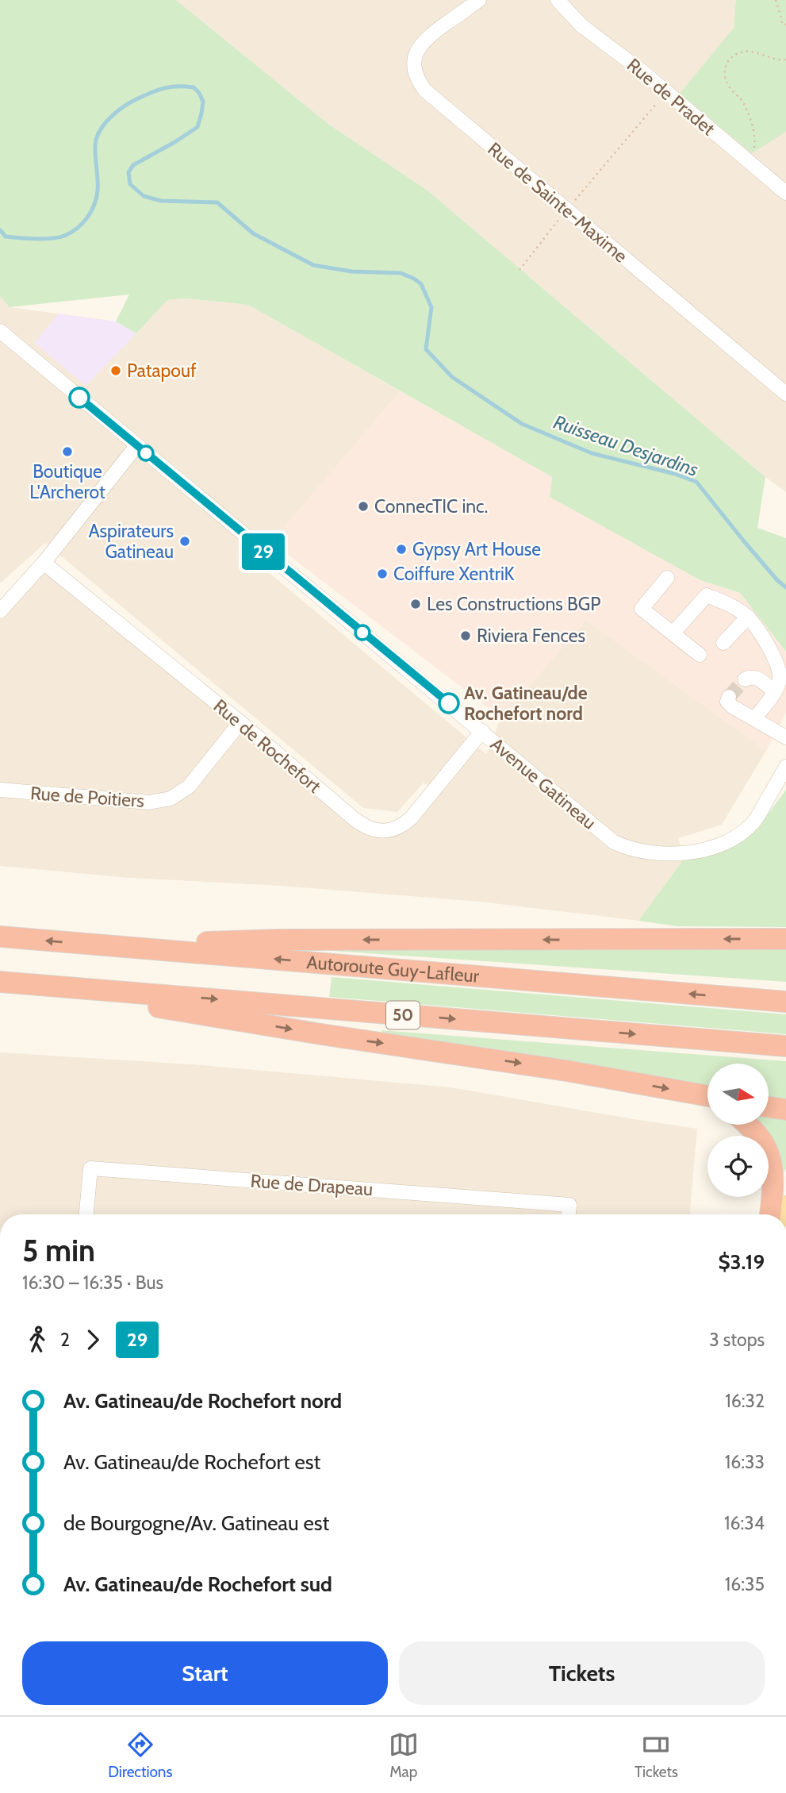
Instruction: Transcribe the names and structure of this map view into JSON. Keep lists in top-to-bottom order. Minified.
{"streets":{"highway":["Autoroute Guy-Lafleur","50"],"street":["Rue de Pradet","Rue de Sainte-Maxime","Rue de Rochefort","Avenue Gatineau","Rue de Poitiers","Rue de Drapeau"]},"crossings":[["Rue de Rochefort","Avenue Gatineau"],["Rue de Rochefort","Rue de Poitiers"]],"water":["Ruisseau Desjardins"],"places":["Patapouf","Boutique L'Archerot","ConnecTIC inc.","Aspirateurs Gatineau","Gypsy Art House","Coiffure XentriK","Les Constructions BGP","Riviera Fences","Av. Gatineau/de Rochefort nord"],"lines":["bus line 29"],"north":"right","page":{"on_map":"29","heading":["5 min","16:30 – 16:35 · Bus","$3.19"],"legs":["2","29","3 stops"],"list":[{"name":"Av. Gatineau/de Rochefort nord","value":"16:32"},{"name":"Av. Gatineau/de Rochefort est","value":"16:33"},{"name":"de Bourgogne/Av. Gatineau est","value":"16:34"},{"name":"Av. Gatineau/de Rochefort sud","value":"16:35"}],"buttons":["Start","Tickets"],"tabs":["Directions","Map","Tickets"]}}
